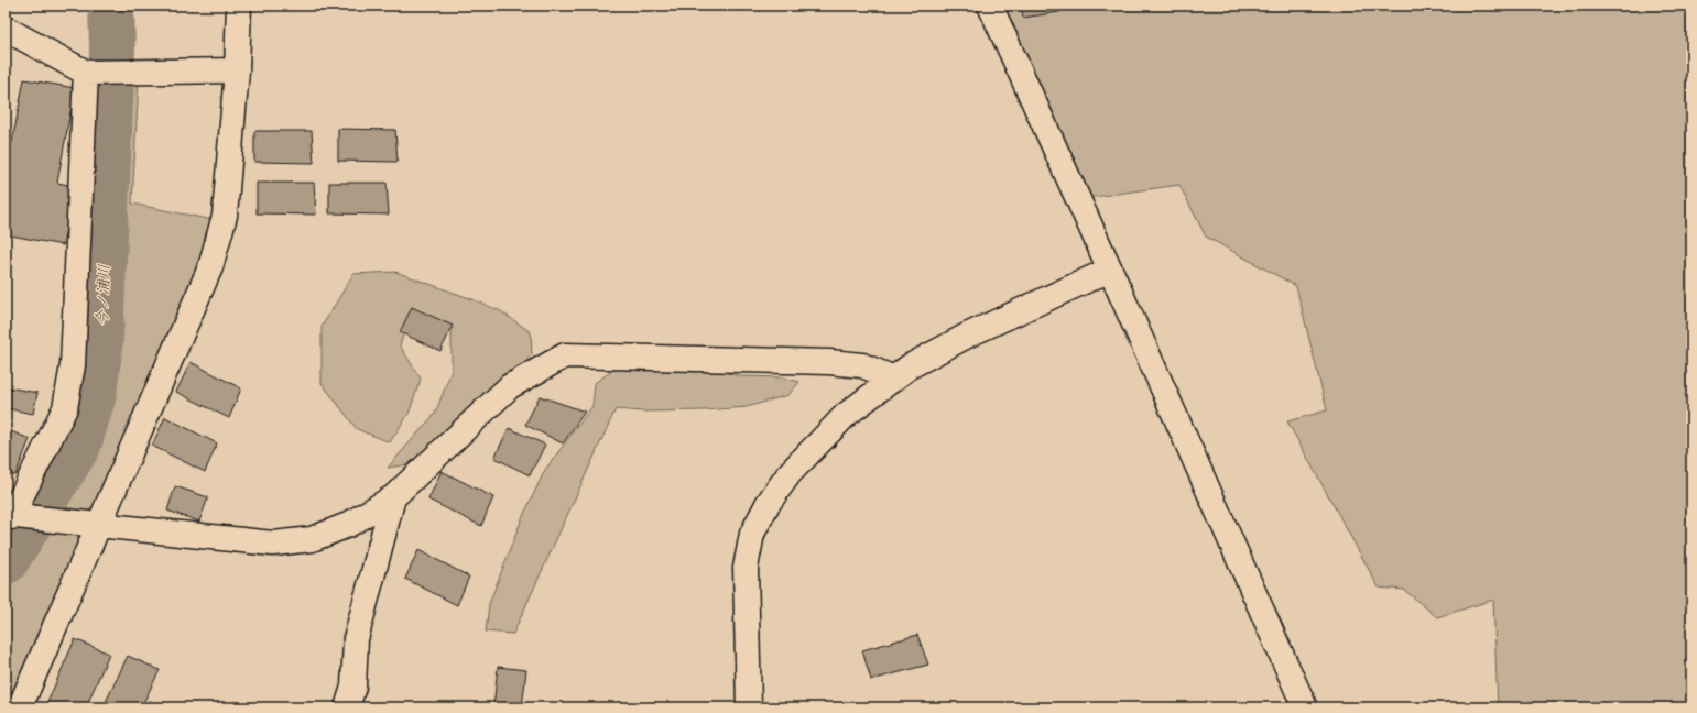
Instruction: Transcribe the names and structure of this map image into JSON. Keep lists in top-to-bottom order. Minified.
{"water":["今ノ浦川"]}
